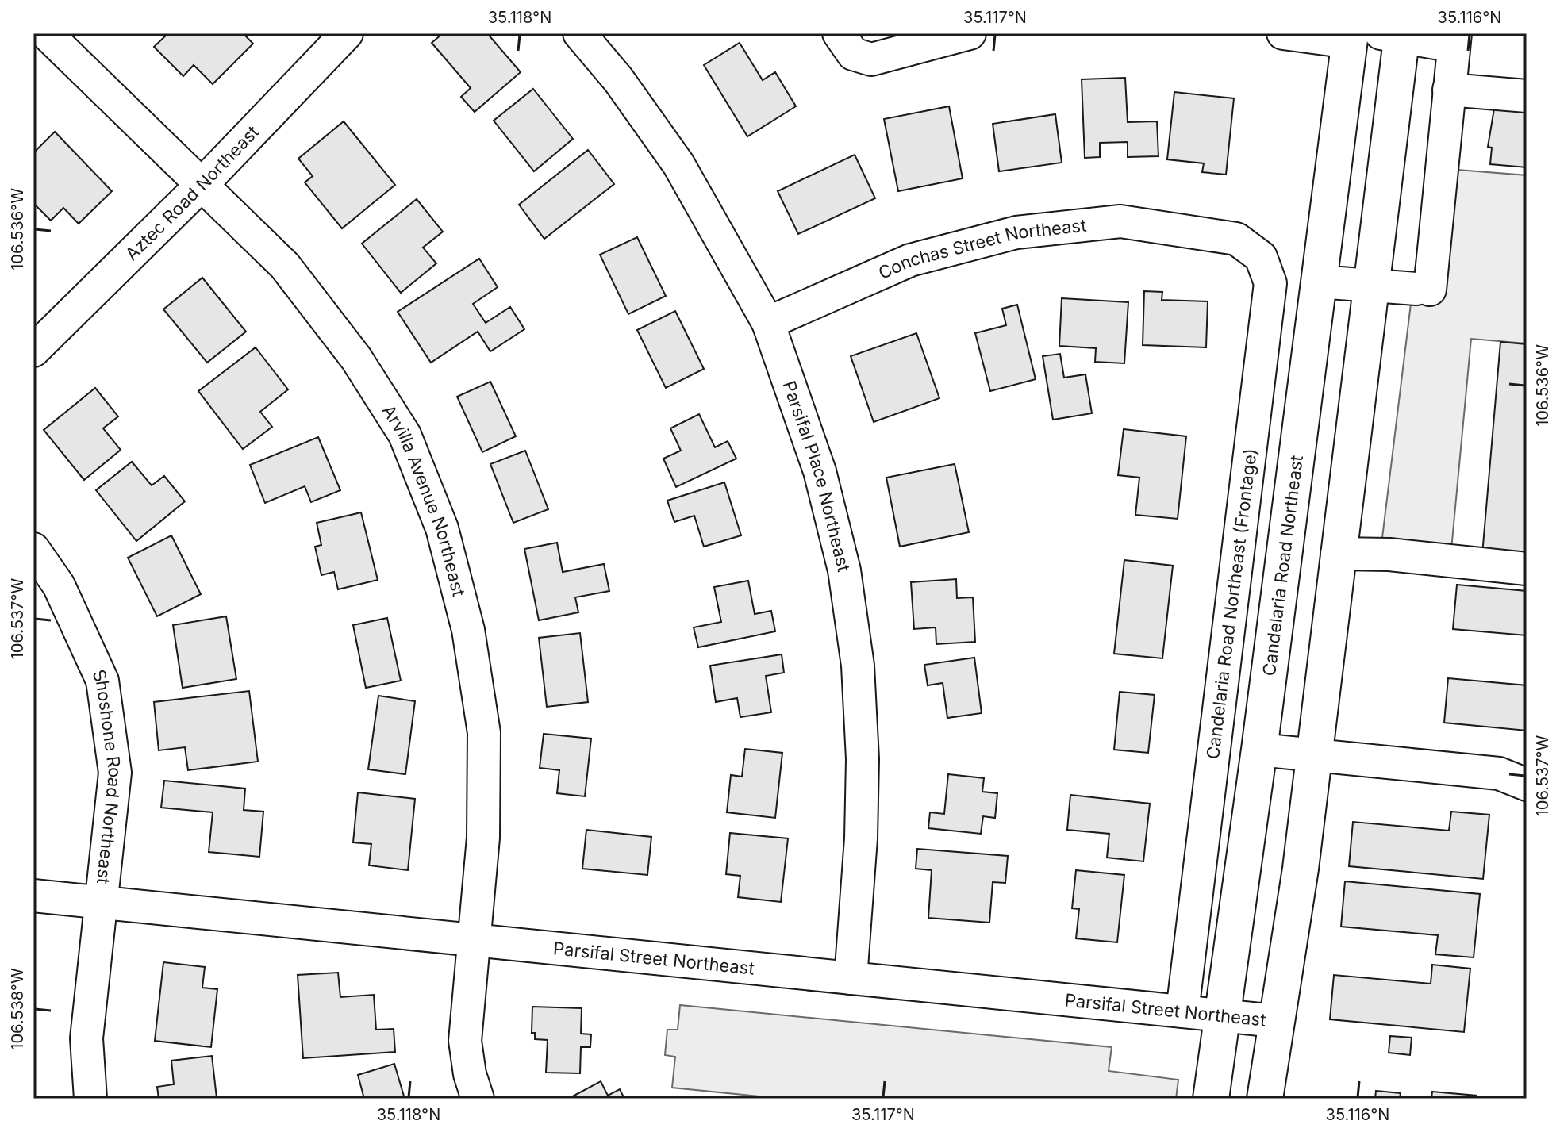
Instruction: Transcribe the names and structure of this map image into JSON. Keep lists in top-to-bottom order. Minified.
{"streets":{"main road":["Candelaria Road Northeast"],"street":["Aztec Road Northeast","Conchas Street Northeast","Parsifal Place Northeast","Arvilla Avenue Northeast","Candelaria Road Northeast (Frontage)","Shoshone Road Northeast","Parsifal Street Northeast"]},"crossings":[["Aztec Road Northeast","Arvilla Avenue Northeast"],["Conchas Street Northeast","Parsifal Place Northeast"],["Conchas Street Northeast","Candelaria Road Northeast (Frontage)"],["Parsifal Place Northeast","Parsifal Street Northeast"],["Arvilla Avenue Northeast","Parsifal Street Northeast"],["Candelaria Road Northeast","Parsifal Street Northeast"],["Candelaria Road Northeast (Frontage)","Parsifal Street Northeast"],["Shoshone Road Northeast","Parsifal Street Northeast"]],"coordinates":["35.118°N","35.117°N","35.116°N","106.536°W","106.537°W","106.538°W"]}
